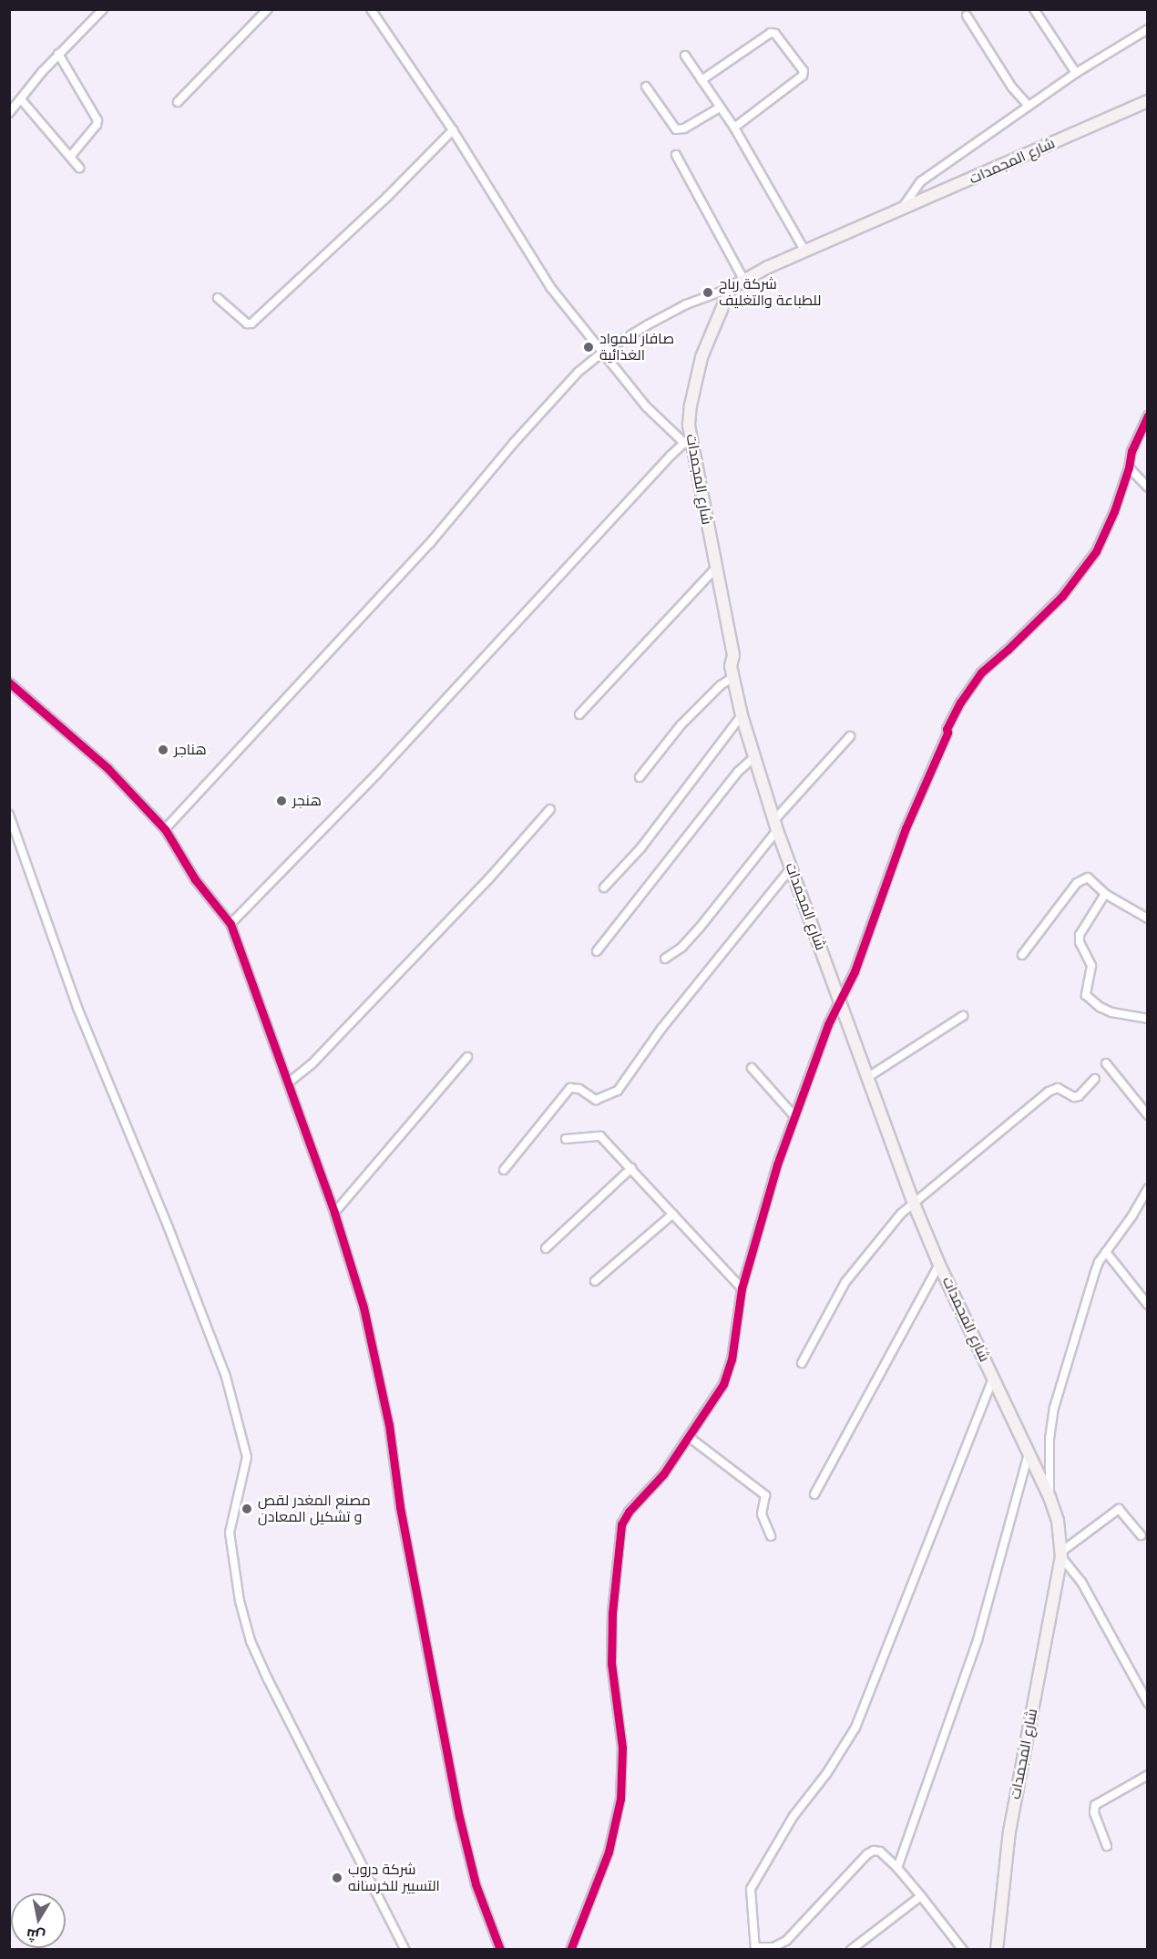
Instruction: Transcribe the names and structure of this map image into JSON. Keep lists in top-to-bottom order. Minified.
{"streets":{"main road":["شارع المجمدات"]},"places":["شركة رباح للطباعة والتغليف","صافار للمواد الغذائية","هناجر","هنجر","مصنع المغدر لقص و تشكيل المعادن","شركة دروب التسيير للخرسانه"],"north":"bottom"}
